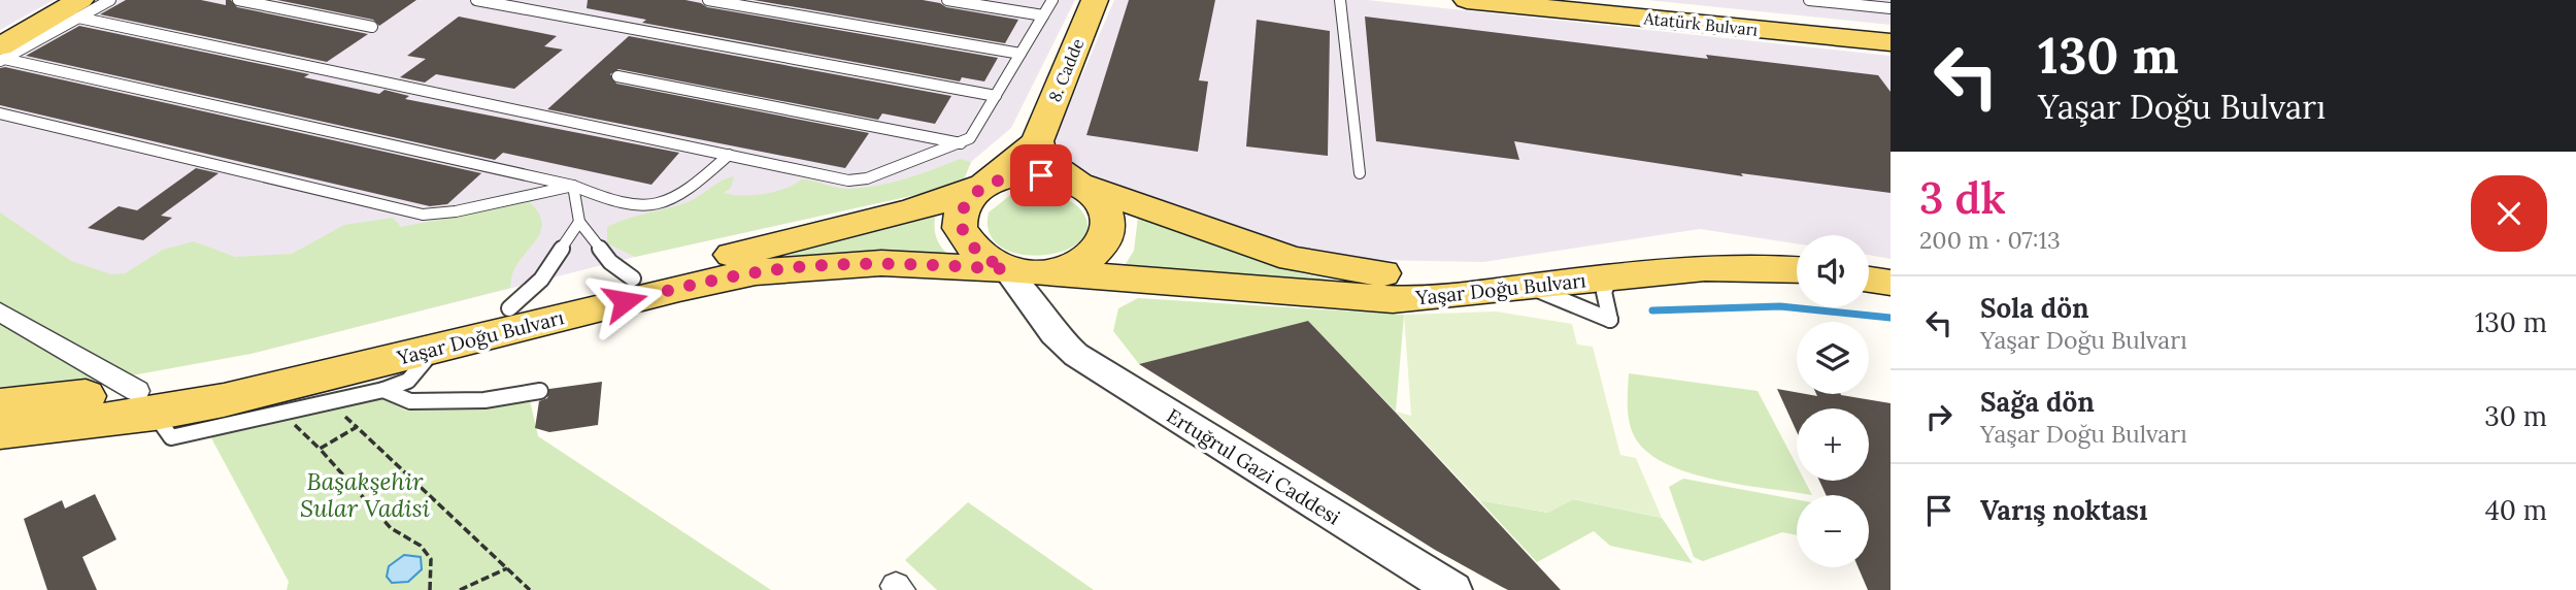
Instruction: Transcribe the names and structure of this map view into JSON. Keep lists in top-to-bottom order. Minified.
{"streets":{"main road":["Atatürk Bulvarı","8. Cadde","Yaşar Doğu Bulvarı"],"street":["Ertuğrul Gazi Caddesi"]},"crossings":[["8. Cadde","Yaşar Doğu Bulvarı"],["Yaşar Doğu Bulvarı","Ertuğrul Gazi Caddesi"]],"parks":["Başakşehir Sular Vadisi"],"page":{"turn":["130 m","Yaşar Doğu Bulvarı"],"heading":["3 dk","200 m · 07:13"],"map_buttons":["+","−"],"list":[{"name":"Sola dön","note":"Yaşar Doğu Bulvarı","value":"130 m"},{"name":"Sağa dön","note":"Yaşar Doğu Bulvarı","value":"30 m"},{"name":"Varış noktası","value":"40 m"}]}}
